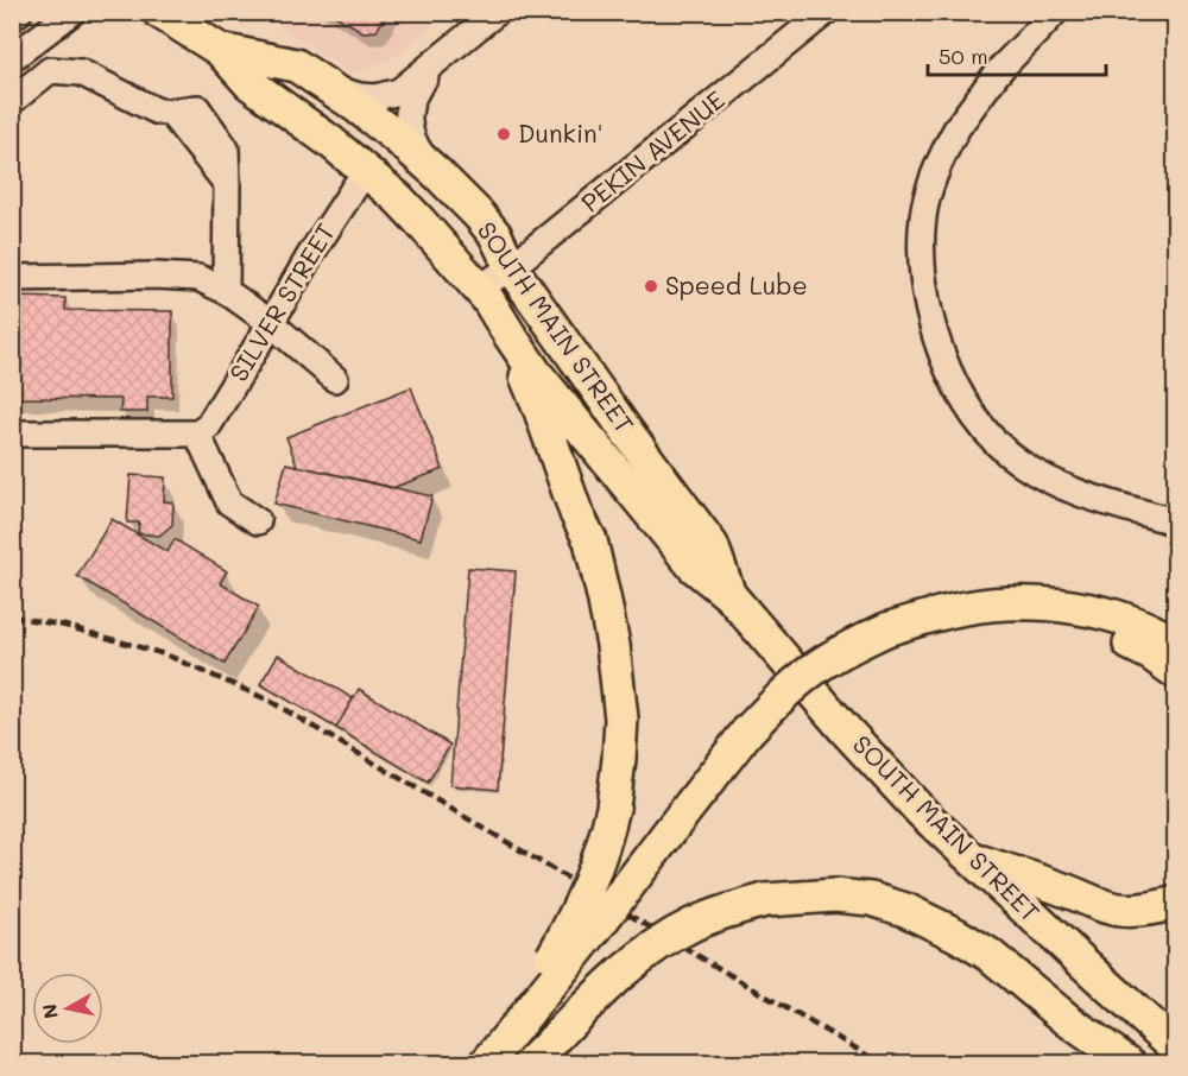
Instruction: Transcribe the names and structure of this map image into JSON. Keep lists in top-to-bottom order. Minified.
{"streets":{"main road":["SOUTH MAIN STREET"],"street":["PEKIN AVENUE","SILVER STREET"]},"crossings":[["PEKIN AVENUE","SOUTH MAIN STREET"],["SILVER STREET","SOUTH MAIN STREET"]],"places":["Dunkin'","Speed Lube"],"scale_bar":"50 m","north":"left"}
